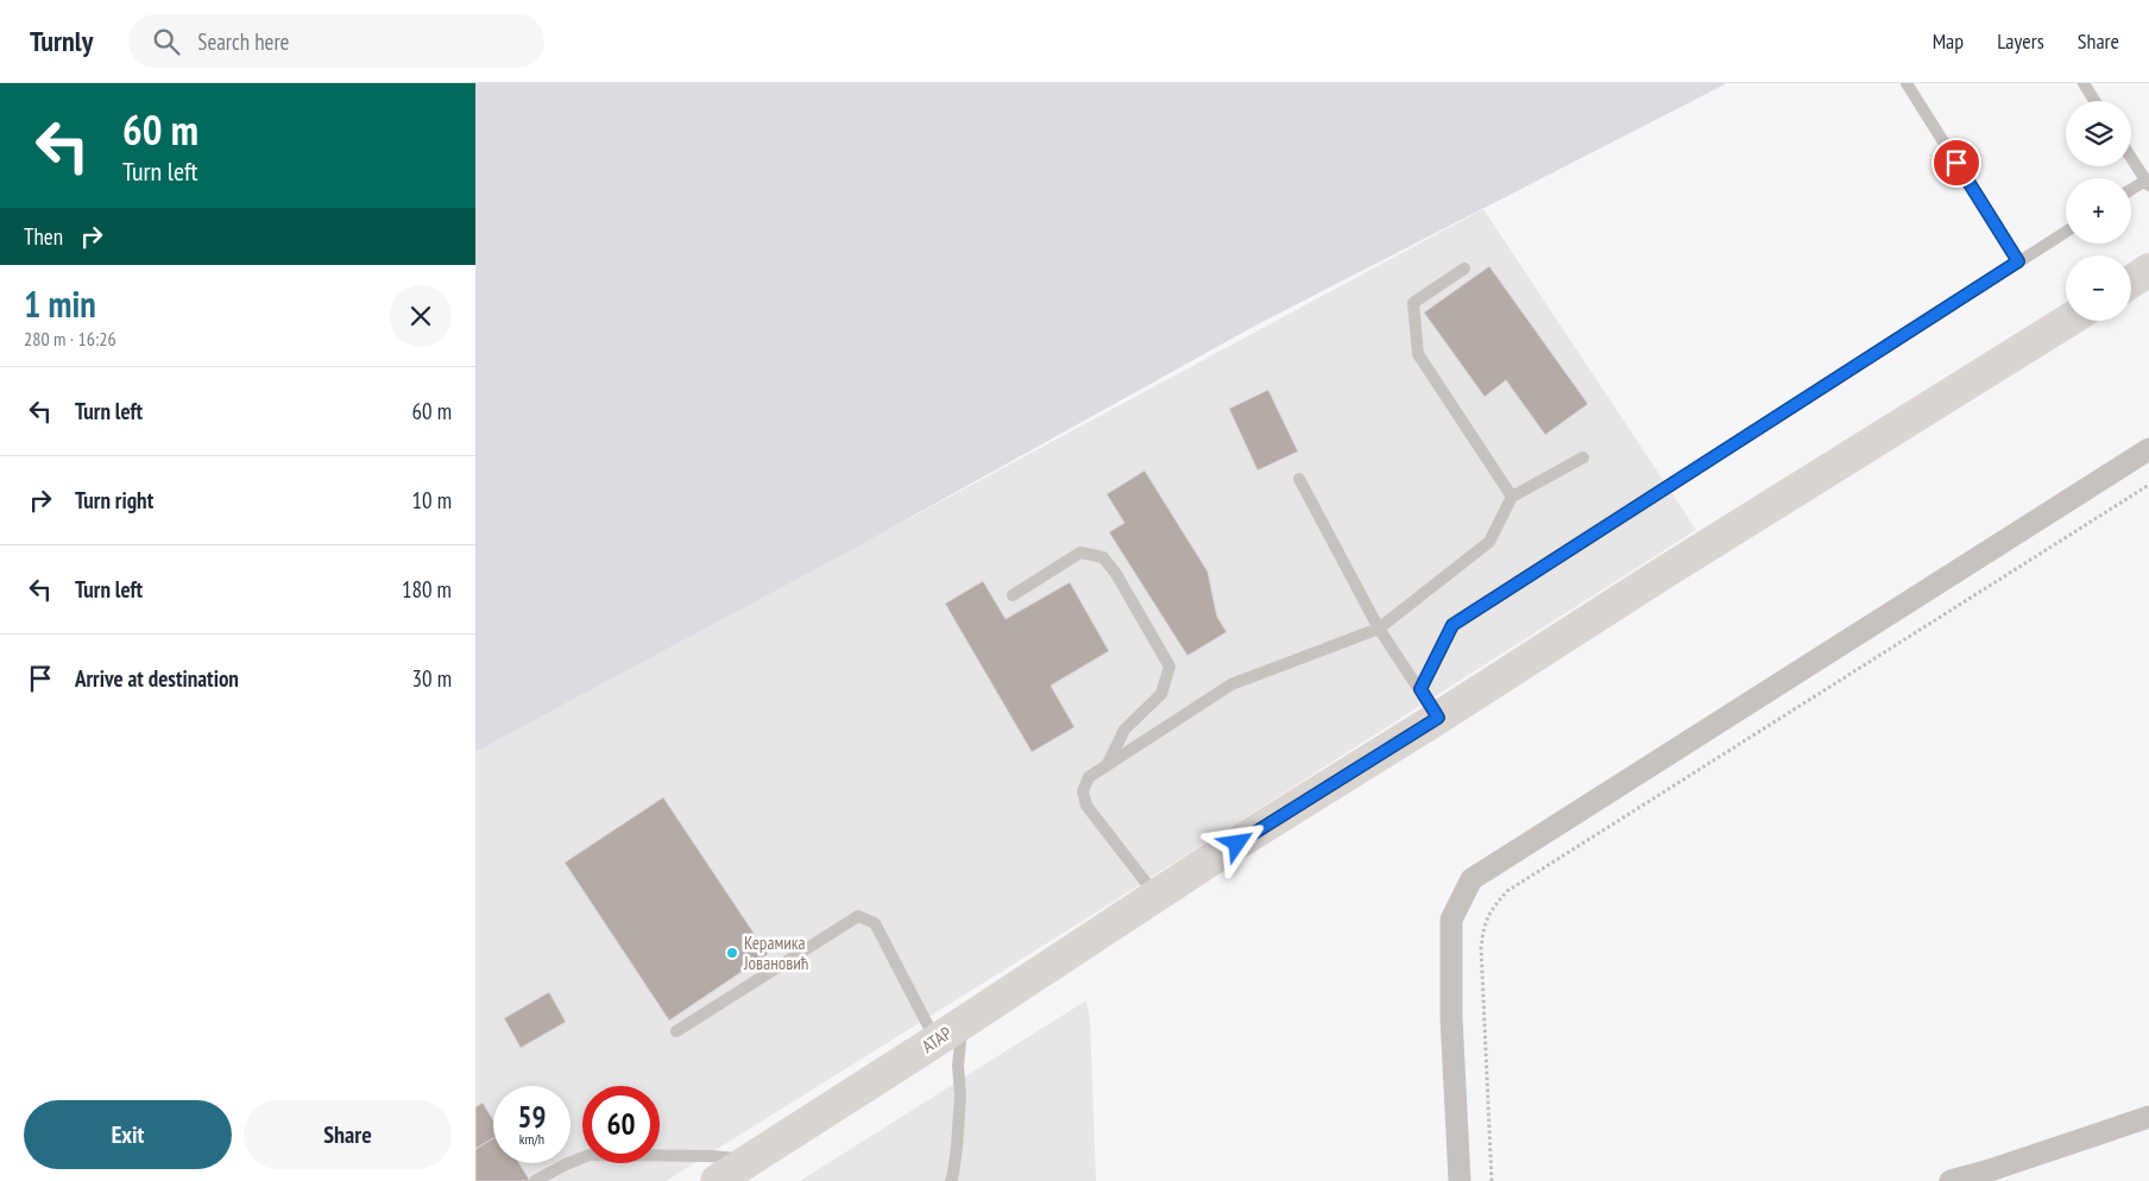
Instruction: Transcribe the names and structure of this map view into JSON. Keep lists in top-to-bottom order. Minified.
{"streets":{"main road":["АТАР"]},"places":["Керамика Јовановић"],"page":{"header":"Turnly","search":"Search here","nav":["Map","Layers","Share"],"turn":["60 m","Turn left"],"map_buttons":["+","−"],"then":"Then","heading":["1 min","280 m · 16:26"],"list":[{"name":"Turn left","value":"60 m"},{"name":"Turn right","value":"10 m"},{"name":"Turn left","value":"180 m"},{"name":"Arrive at destination","value":"30 m"}],"speed":"59 km/h","limit":"60","buttons":["Exit","Share"]}}
